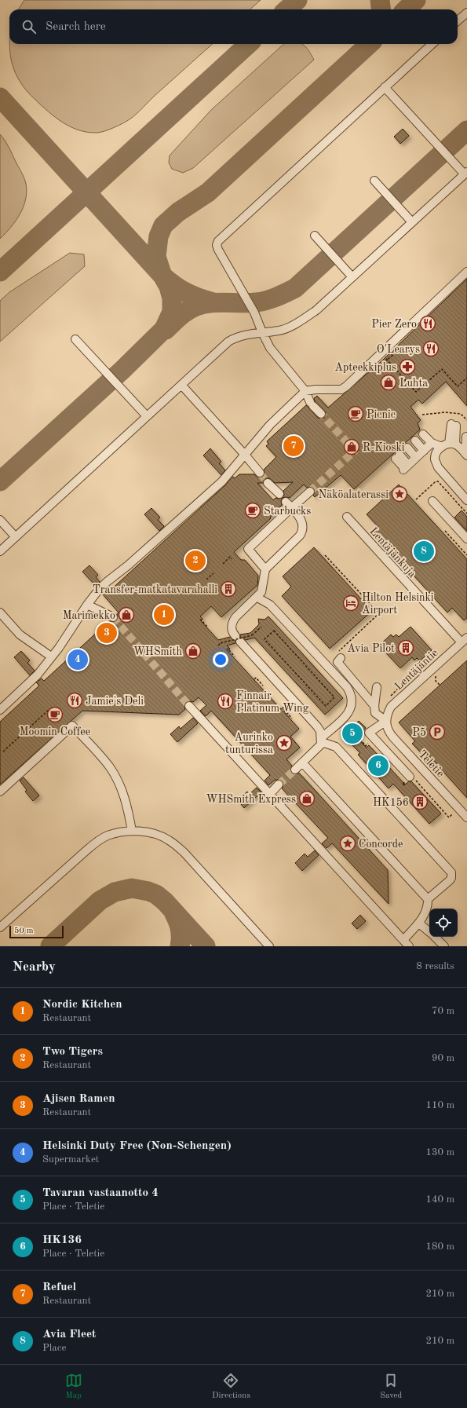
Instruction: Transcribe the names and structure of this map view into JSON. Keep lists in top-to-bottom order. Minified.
{"streets":{"street":["Lentäjänkuja","Lentäjäntie","Teletie"]},"crossings":[["Lentäjänkuja","Lentäjäntie"],["Lentäjäntie","Teletie"]],"places":{"restaurant":["Pier Zero","O'Learys","Jamie's Deli","Finnair Platinum Wing"],"pharmacy":["Apteekkiplus"],"shop":["Luhta","R-Kioski","Marimekko","WHSmith","WHSmith Express"],"cafe":["Picnic","Starbucks","Moomin Coffee"],"place":["Näköalaterassi","Aurinko tunturissa","Concorde"],"building":["Transfer-matkatavarahalli","Avia Pilot","HK156"],"hotel":["Hilton Helsinki Airport"],"parking":["P5"]},"scale_bar":"50 m","page":{"search":"Search here","pins":["7","8","2","1","3","4","5","6"],"scale":"50 m","heading":["Nearby","8 results"],"list":[{"mark":"1","name":"Nordic Kitchen","note":"Restaurant","value":"70 m"},{"mark":"2","name":"Two Tigers","note":"Restaurant","value":"90 m"},{"mark":"3","name":"Ajisen Ramen","note":"Restaurant","value":"110 m"},{"mark":"4","name":"Helsinki Duty Free (Non-Schengen)","note":"Supermarket","value":"130 m"},{"mark":"5","name":"Tavaran vastaanotto 4","note":"Place · Teletie","value":"140 m"},{"mark":"6","name":"HK136","note":"Place · Teletie","value":"180 m"},{"mark":"7","name":"Refuel","note":"Restaurant","value":"210 m"},{"mark":"8","name":"Avia Fleet","note":"Place","value":"210 m"}],"nav":["Map","Directions","Saved"]}}
